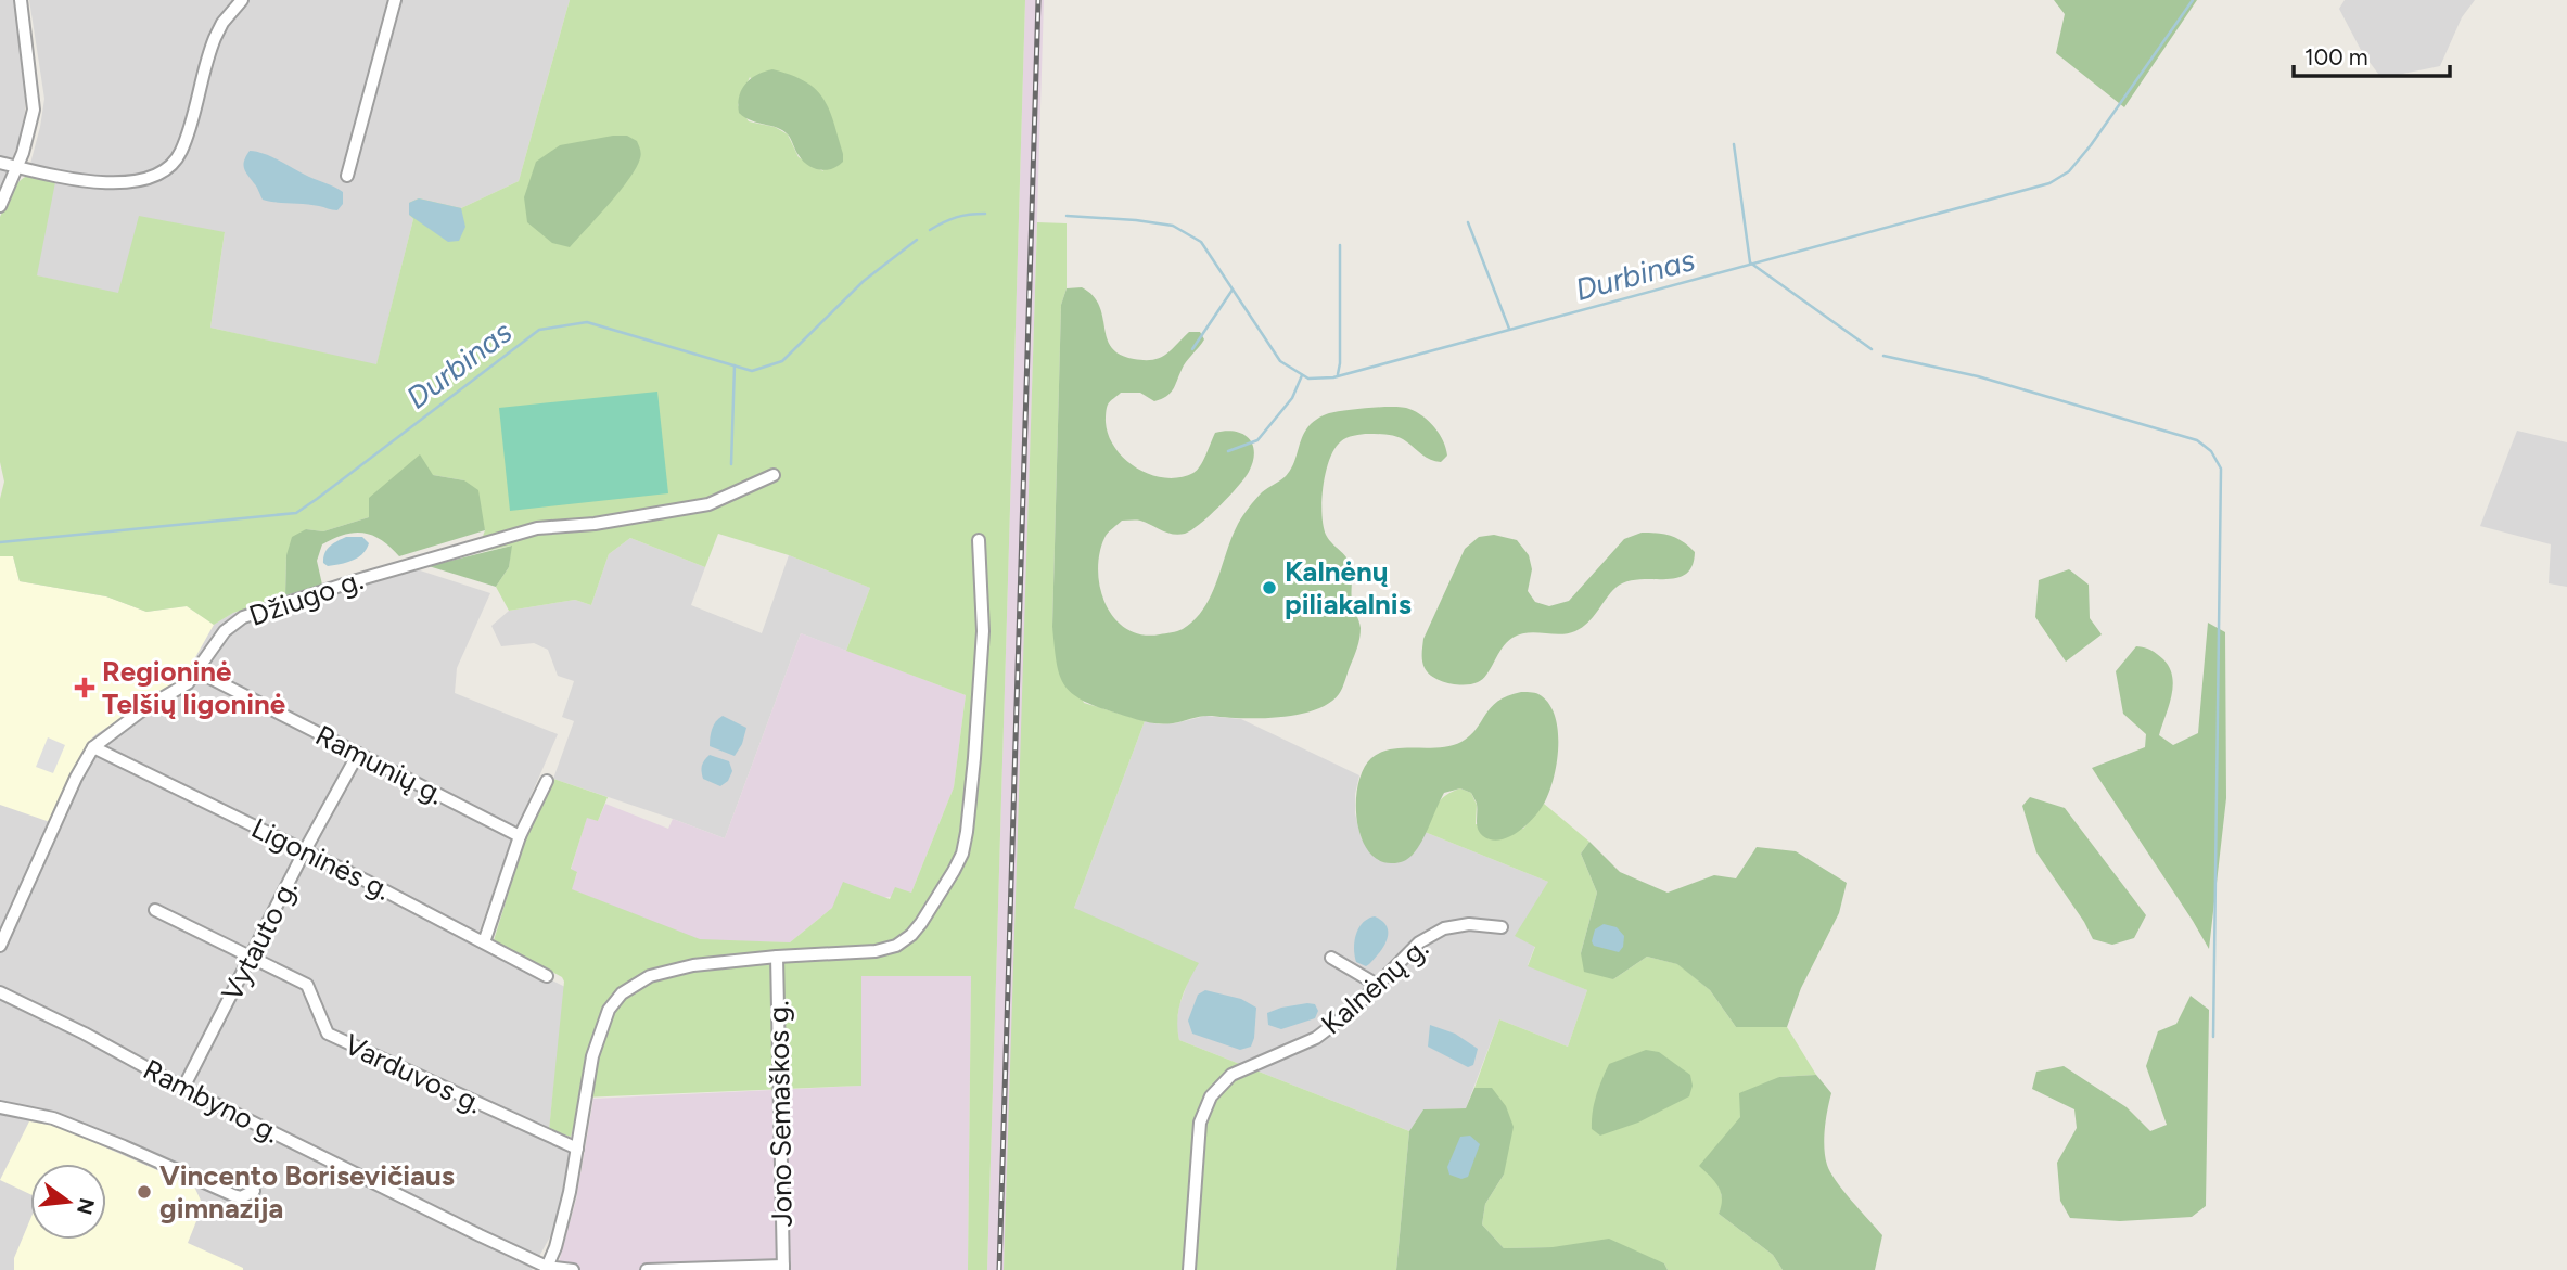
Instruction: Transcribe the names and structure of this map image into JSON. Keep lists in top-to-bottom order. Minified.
{"streets":{"street":["Džiugo g.","Ramunių g.","Ligoninės g.","Vytauto g.","Kalnėnų g.","Varduvos g.","Rambyno g.","Jono Semaškos g."]},"crossings":[["Džiugo g.","Ramunių g."],["Džiugo g.","Ligoninės g."],["Ramunių g.","Vytauto g."],["Ligoninės g.","Vytauto g."],["Vytauto g.","Varduvos g."],["Vytauto g.","Rambyno g."]],"water":["Durbinas"],"places":{"other":["Kalnėnų piliakalnis","Vincento Borisevičiaus gimnazija"],"health":["Regioninė Telšių ligoninė"]},"scale_bar":"100 m","north":"right"}
